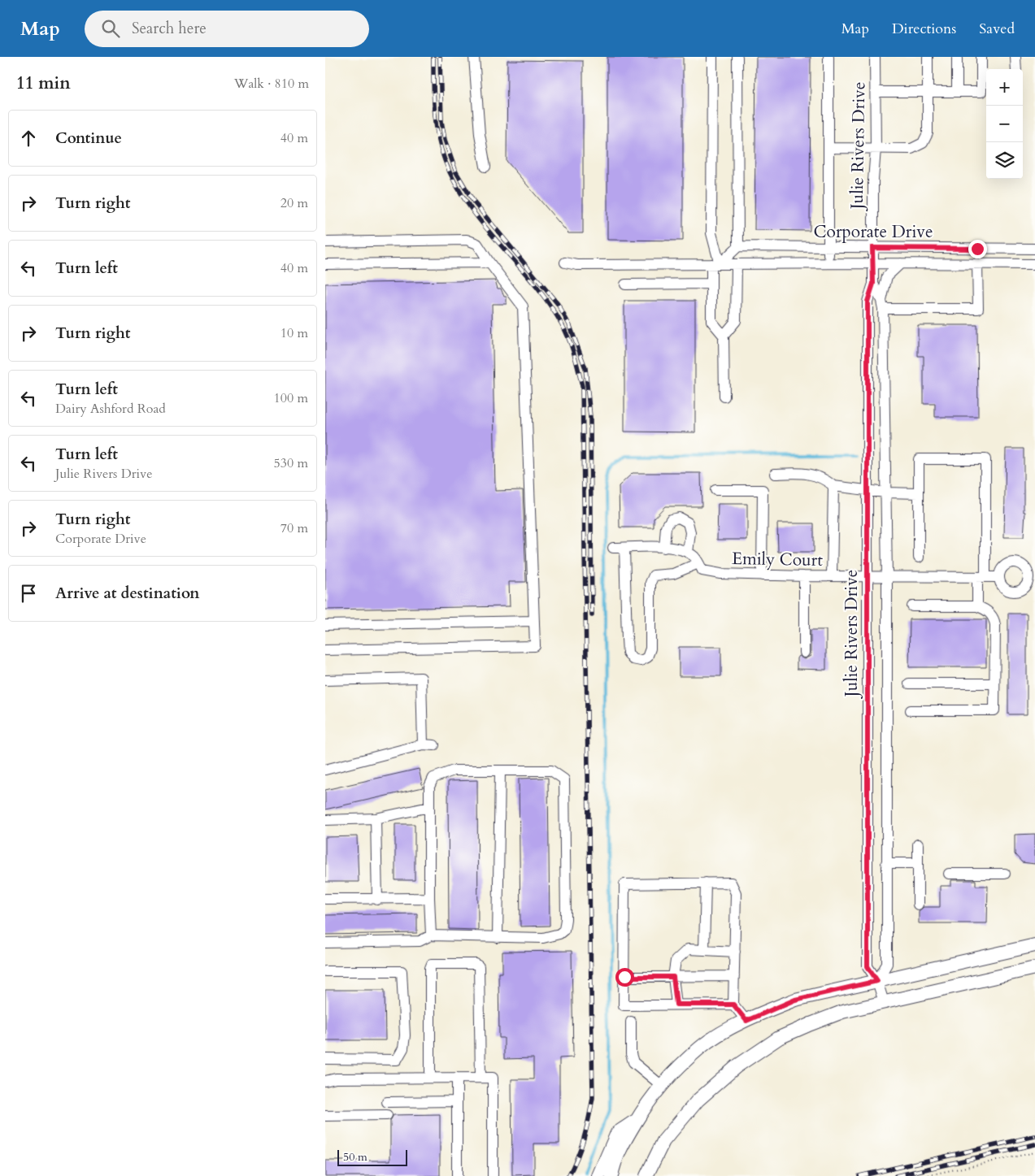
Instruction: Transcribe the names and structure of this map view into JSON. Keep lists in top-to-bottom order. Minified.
{"streets":{"street":["Julie Rivers Drive","Corporate Drive","Emily Court"]},"crossings":[["Julie Rivers Drive","Corporate Drive"],["Julie Rivers Drive","Emily Court"]],"scale_bar":"50 m","page":{"header":"Map","search":"Search here","nav":["Map","Directions","Saved"],"heading":["11 min","Walk · 810 m"],"map_buttons":["+","−"],"list":[["Continue","40 m"],["Turn right","20 m"],["Turn left","40 m"],["Turn right","10 m"],["Turn left","Dairy Ashford Road","100 m"],["Turn left","Julie Rivers Drive","530 m"],["Turn right","Corporate Drive","70 m"],"Arrive at destination"],"scale":"50 m"}}
